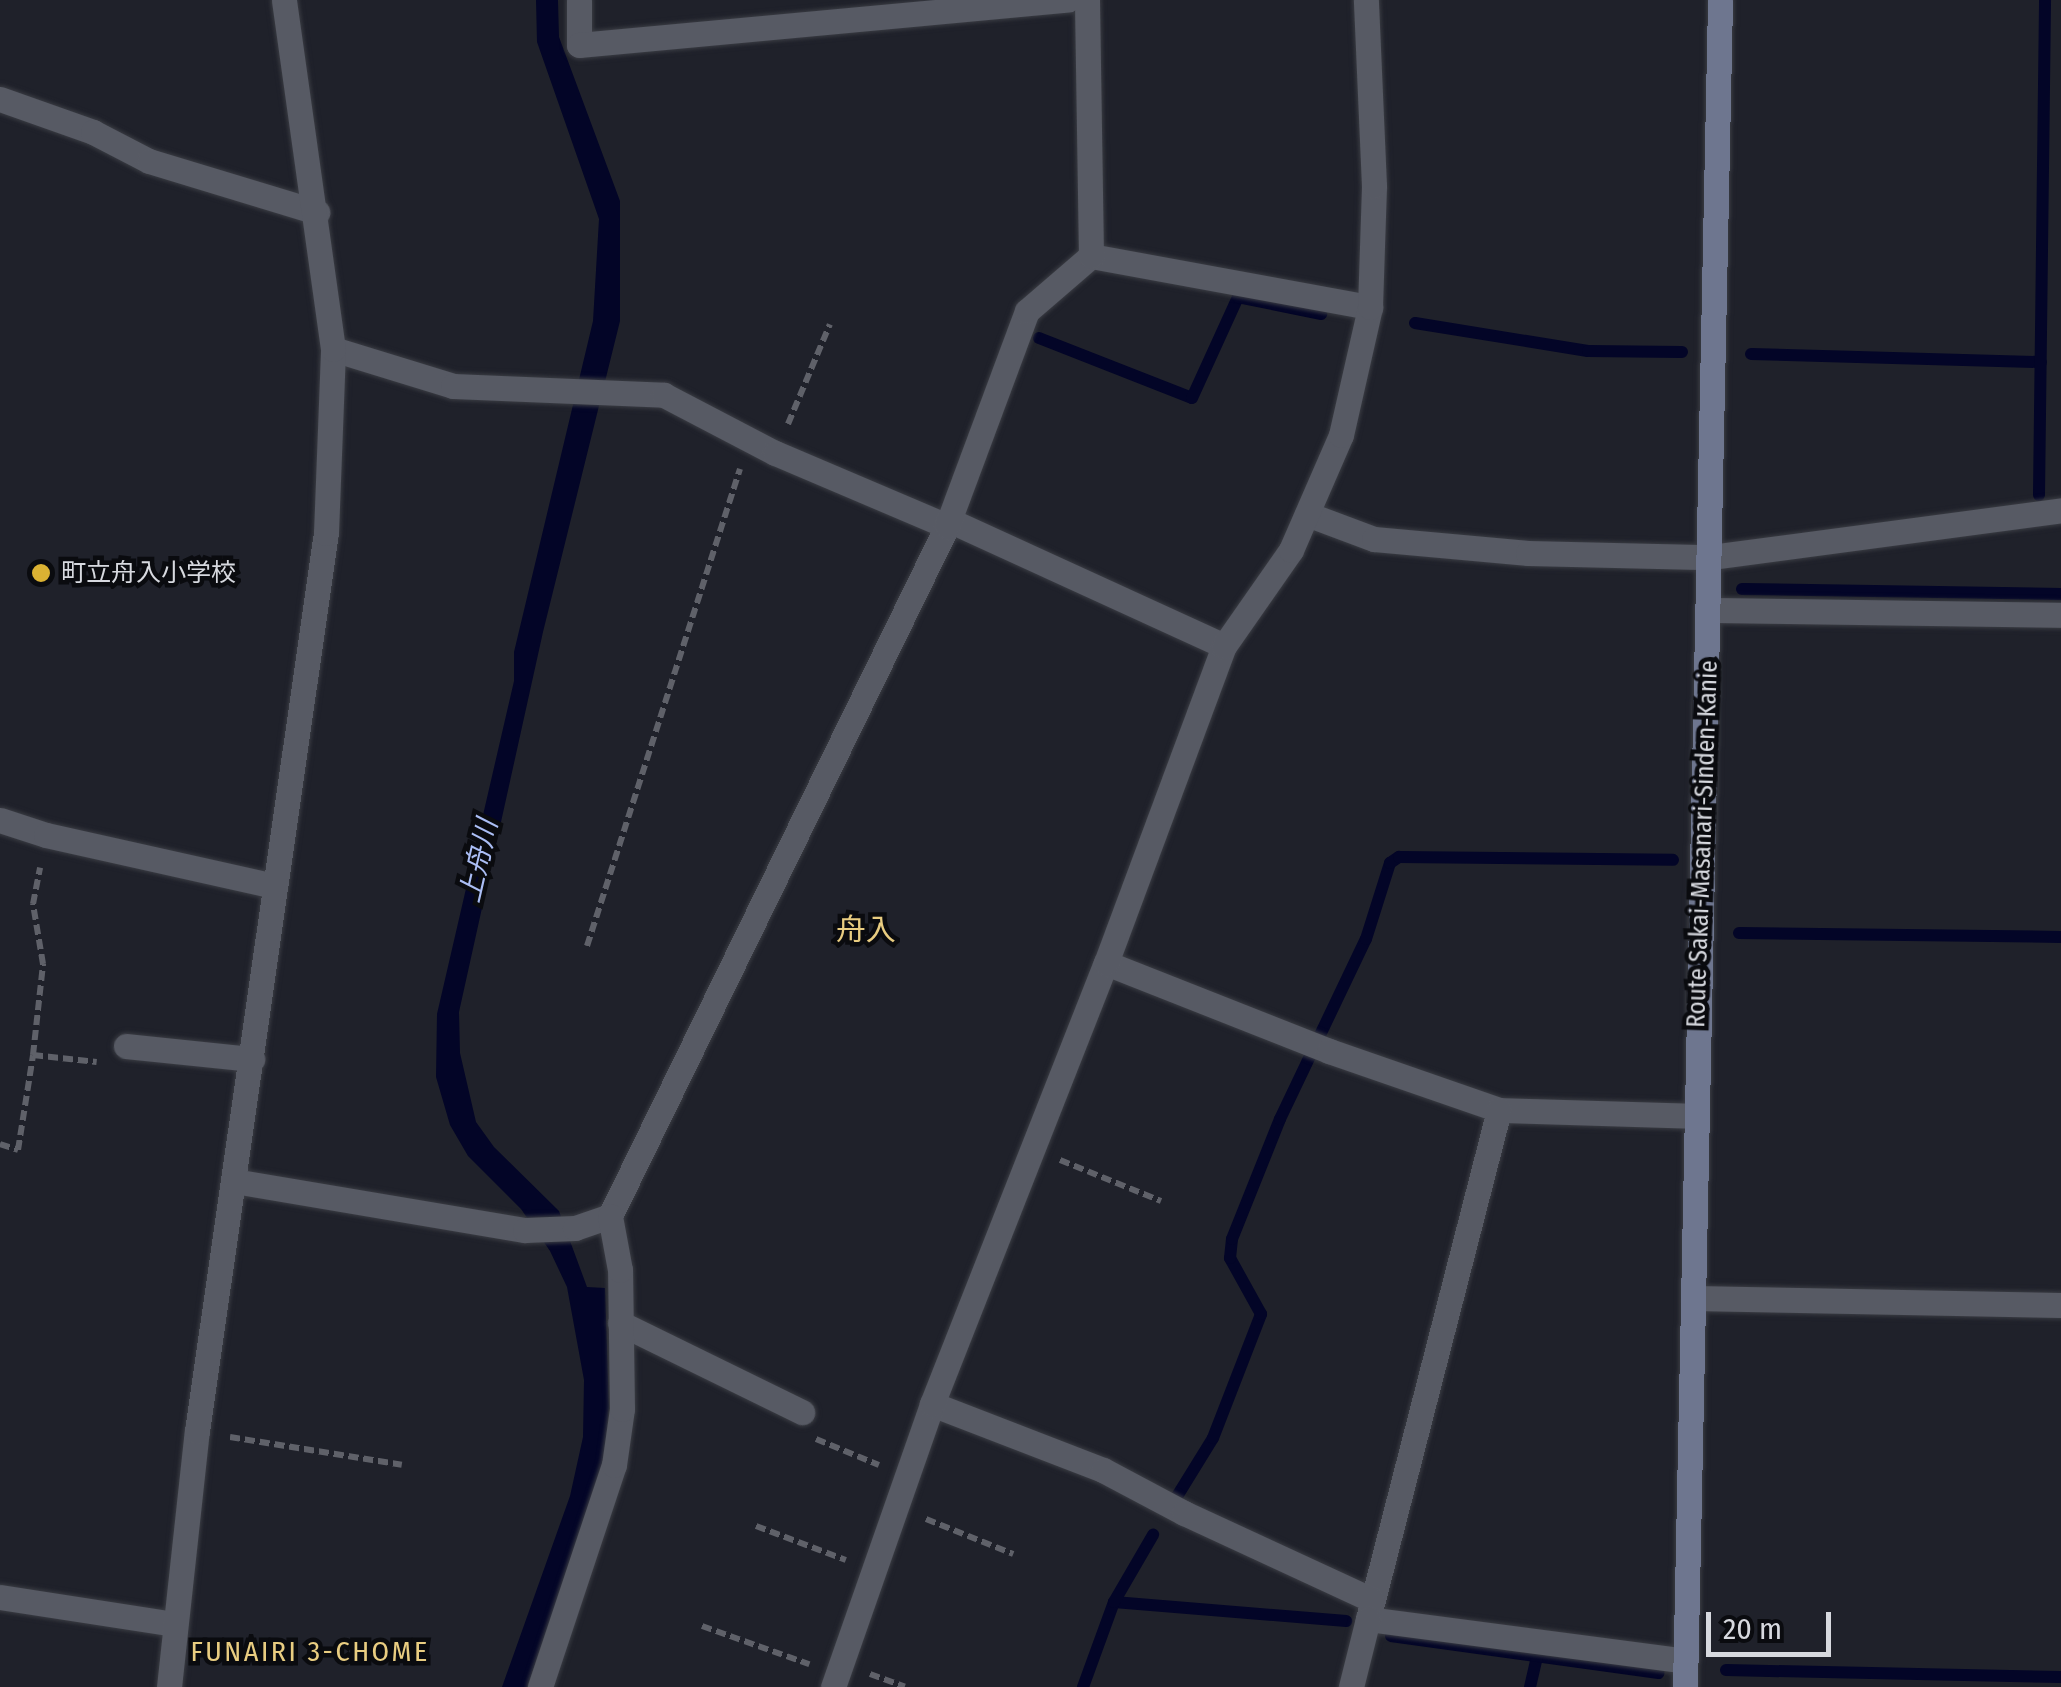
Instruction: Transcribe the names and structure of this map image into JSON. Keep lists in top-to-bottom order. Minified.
{"streets":{"main road":["Route Sakai-Masanari-Sinden-Kanie"]},"districts":["舟入","FUNAIRI 3-CHOME"],"water":["上舟川"],"places":["町立舟入小学校"],"scale_bar":"20 m"}
